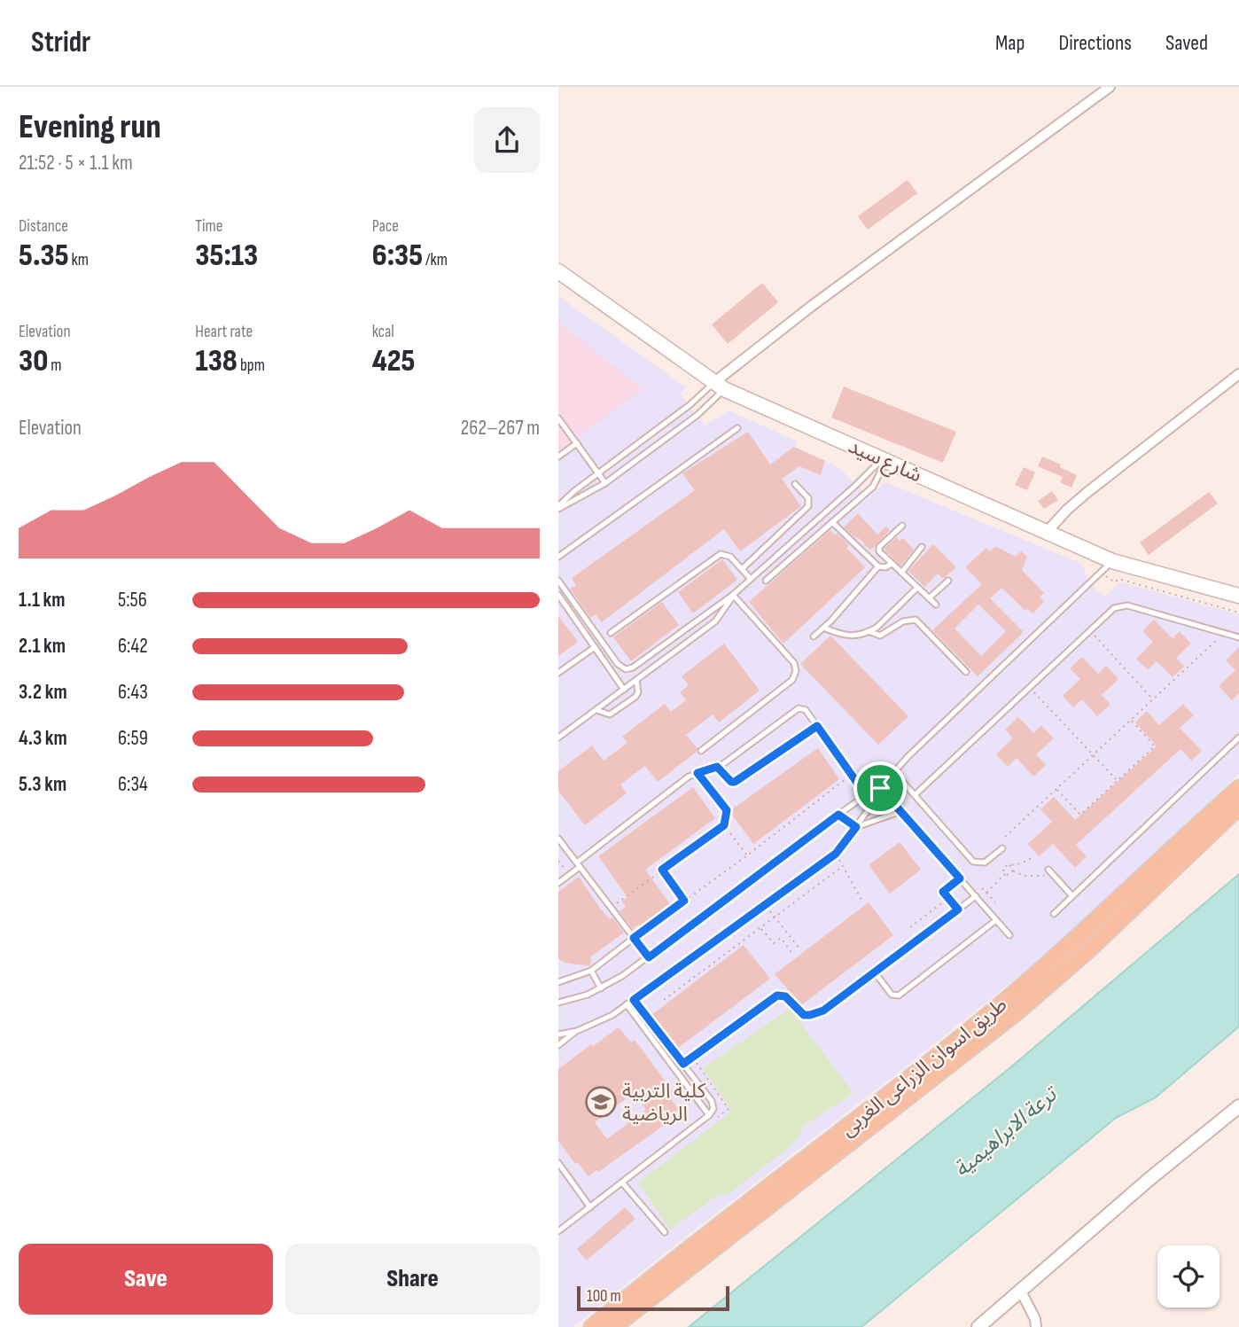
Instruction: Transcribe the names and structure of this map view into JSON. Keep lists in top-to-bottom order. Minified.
{"streets":{"main road":["شارع سيد","طريق اسوان الزراعى الغربى"]},"water":["ترعة الابراهيمية"],"places":{"school or university":["كلية التربية الرياضية"]},"scale_bar":"100 m","page":{"header":"Stridr","nav":["Map","Directions","Saved"],"heading":["Evening run","21:52 · 5 × 1.1 km"],"stats":[["Distance","5.35 km"],["Time","35:13"],["Pace","6:35 /km"],["Elevation","30 m"],["Heart rate","138 bpm"],["kcal","425"]],"chart":["Elevation","262–267 m"],"list":[{"name":"1.1 km","note":"5:56"},{"name":"2.1 km","note":"6:42"},{"name":"3.2 km","note":"6:43"},{"name":"4.3 km","note":"6:59"},{"name":"5.3 km","note":"6:34"}],"buttons":["Save","Share"],"scale":"100 m"}}
